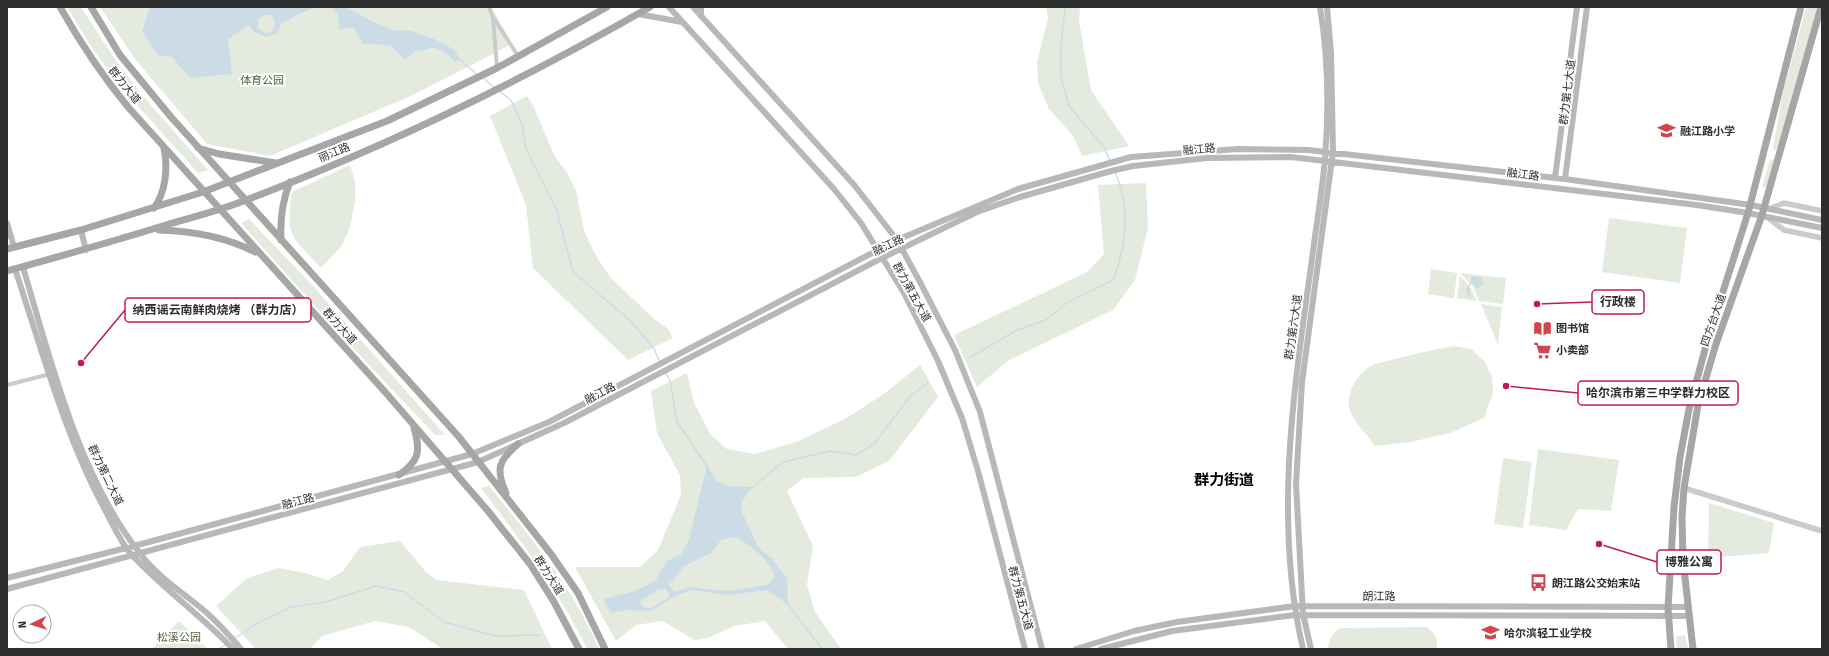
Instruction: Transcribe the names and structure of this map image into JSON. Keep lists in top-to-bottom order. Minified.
{"streets":{"main road":["群力大道","群力第七大道","融江路","丽江路","群力第五大道","四方台大道","群力第六大道","群力第二大道","朗江路"]},"crossings":[["群力大道","融江路"],["群力大道","丽江路"],["群力第七大道","融江路"],["融江路","群力第五大道"],["融江路","四方台大道"],["融江路","群力第六大道"],["融江路","群力第二大道"],["丽江路","群力第二大道"],["四方台大道","朗江路"],["群力第六大道","朗江路"]],"districts":["群力街道"],"parks":["体育公园","松溪公园"],"places":{"school or university":["融江路小学","哈尔滨轻工业学校"],"other":["行政楼","纳西谣云南鲜肉烧烤 （群力店）","哈尔滨市第三中学群力校区","博雅公寓"],"library":["图书馆"],"supermarket":["小卖部"],"bus stop":["朗江路公交始末站"]},"north":"left"}
